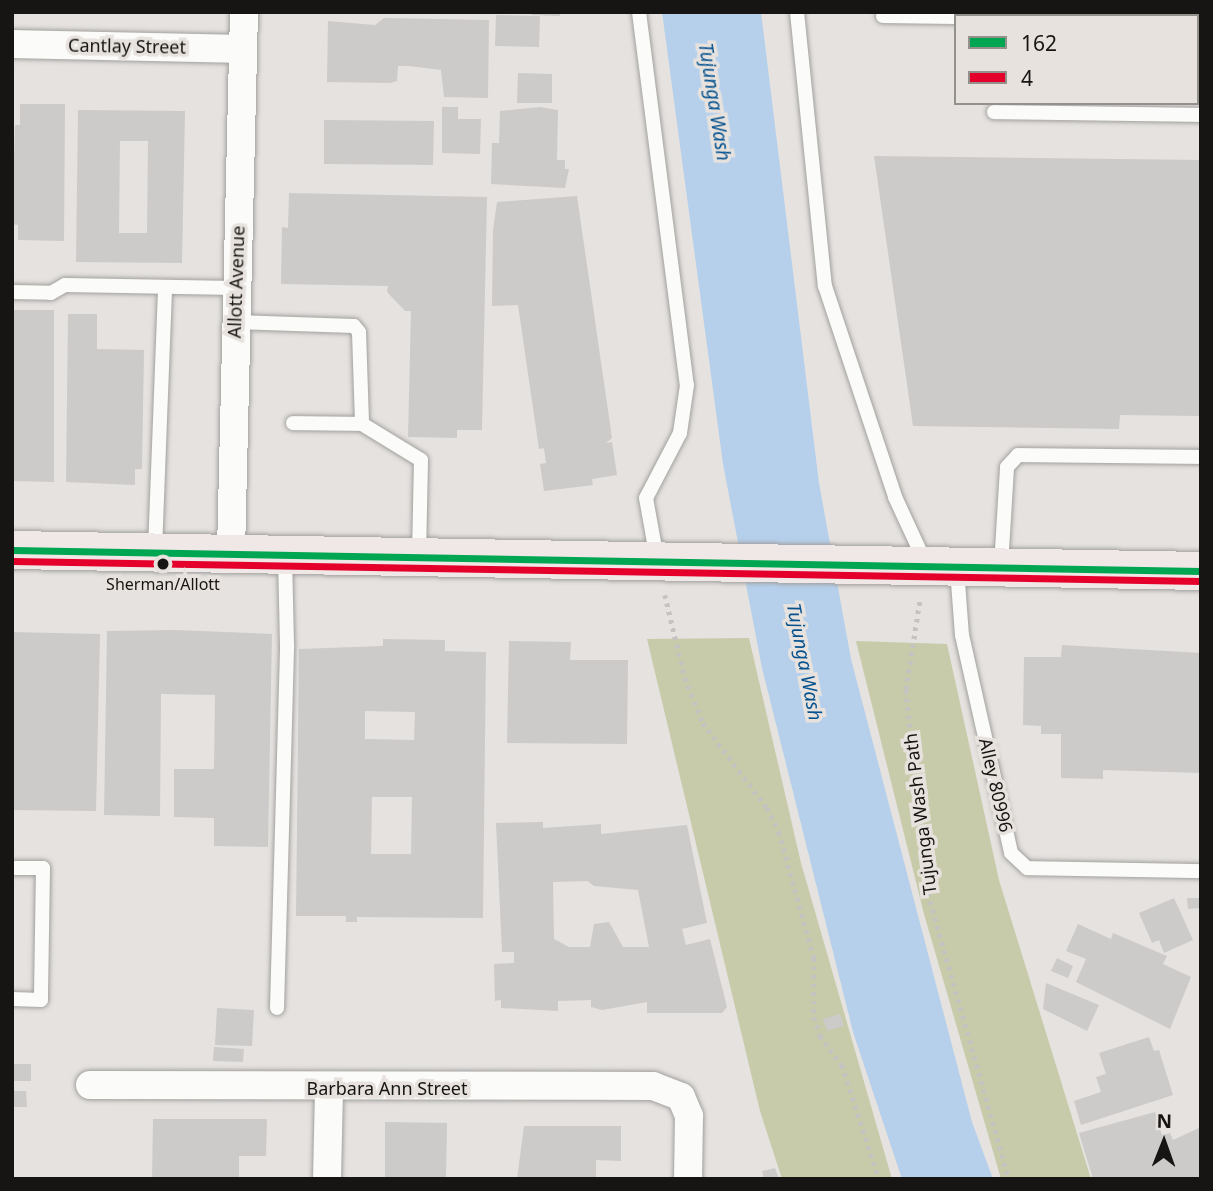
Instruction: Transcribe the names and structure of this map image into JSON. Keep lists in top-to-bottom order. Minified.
{"streets":{"street":["Cantlay Street","Allott Avenue","Barbara Ann Street"],"lane":["Alley 80996"],"path":["Tujunga Wash Path"]},"crossings":[["Cantlay Street","Allott Avenue"],["Alley 80996","Tujunga Wash Path"]],"water":["Tujunga Wash"],"places":["Sherman/Allott"],"lines":["transit line 162","transit line 4"],"legend":["162","4"],"north":"top"}
